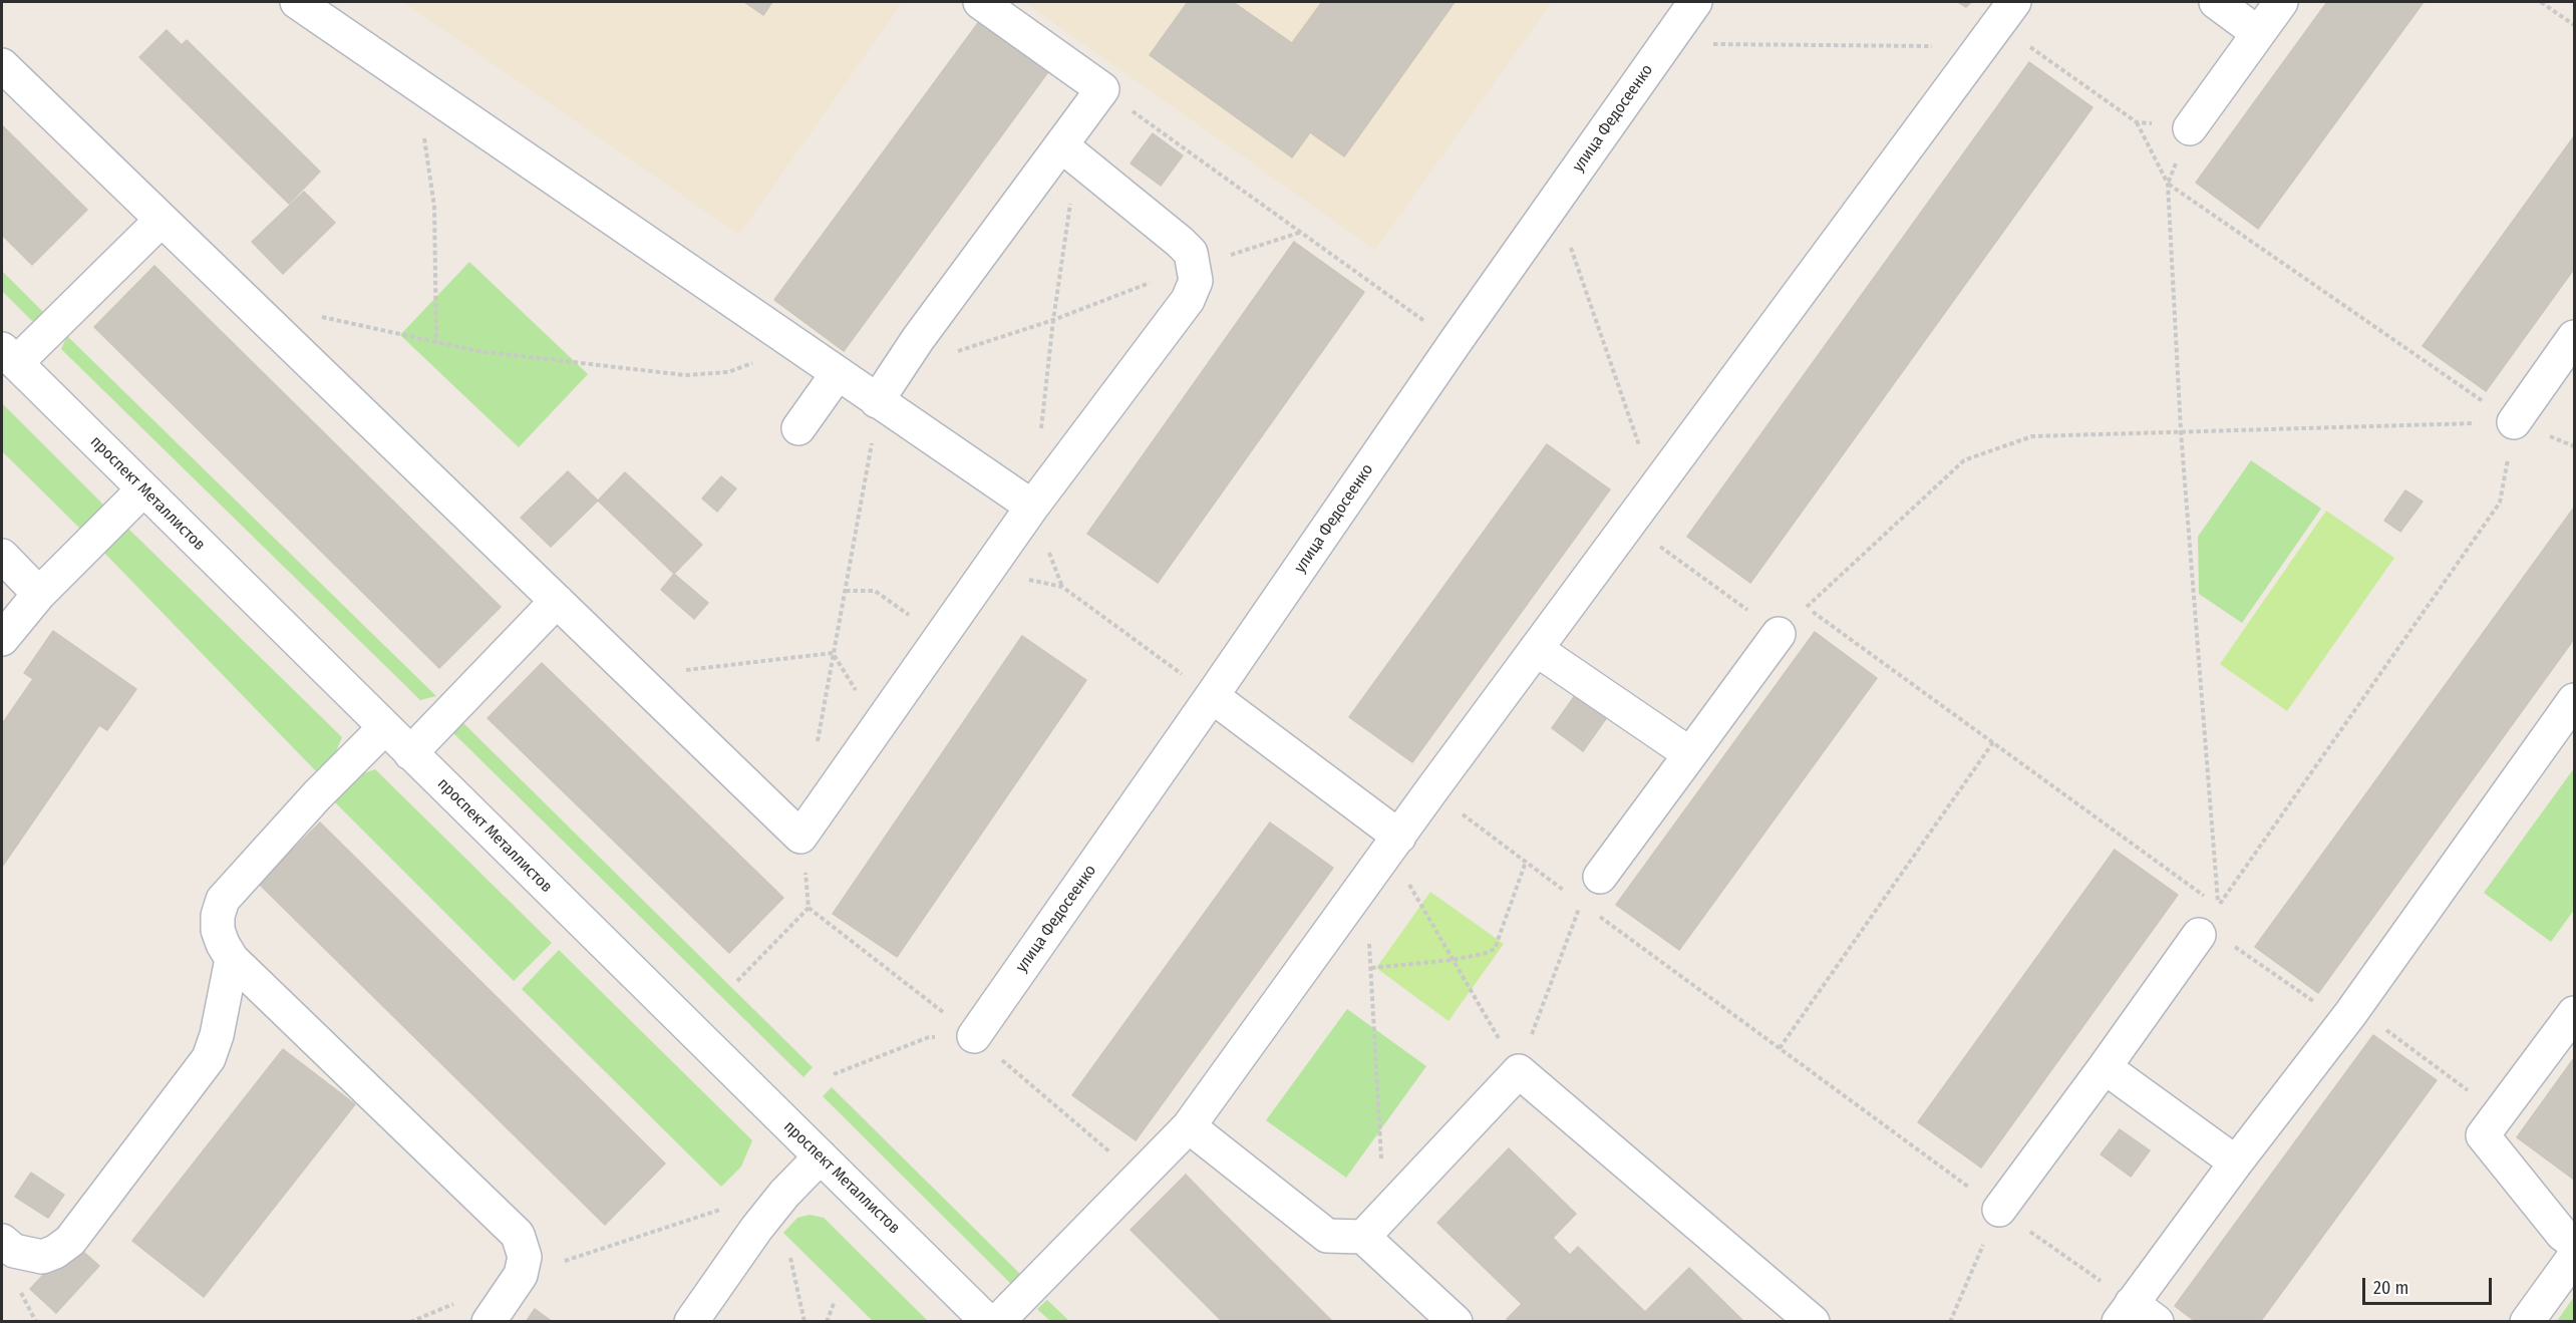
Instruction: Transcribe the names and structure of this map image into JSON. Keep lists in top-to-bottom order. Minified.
{"streets":{"street":["улица Федосеенко","проспект Металлистов"]},"scale_bar":"20 m"}
